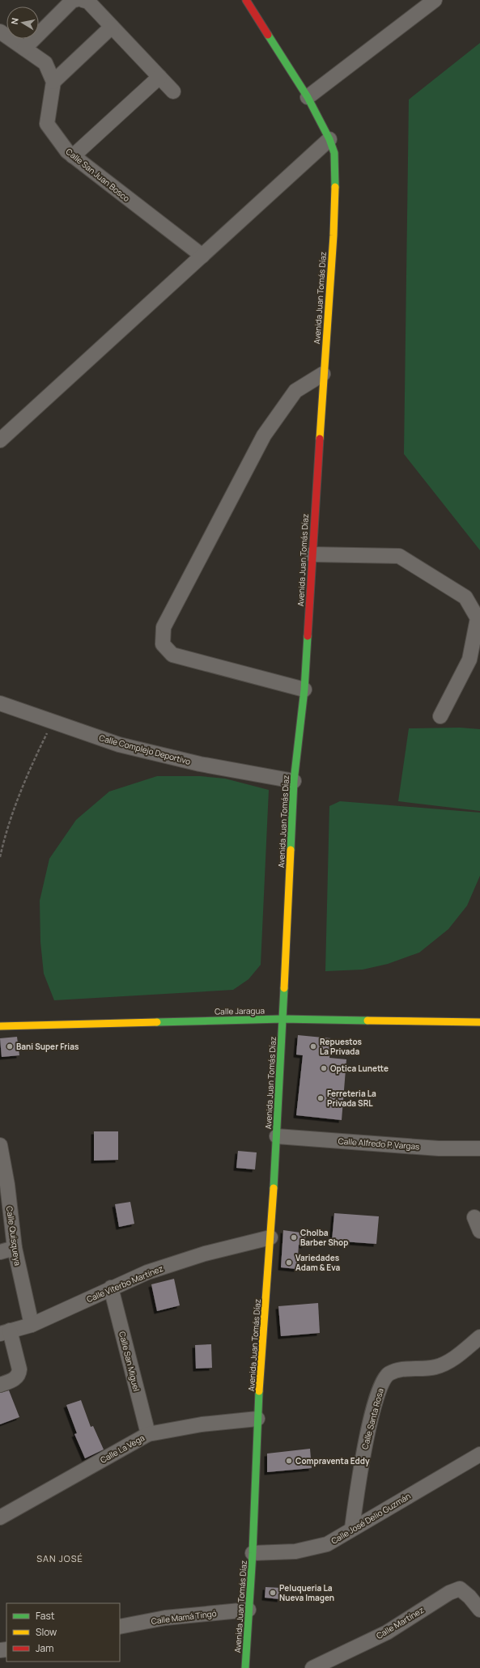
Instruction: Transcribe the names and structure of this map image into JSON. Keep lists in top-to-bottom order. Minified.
{"streets":{"street":["Calle San Juan Bosco","Avenida Juan Tomás Díaz","Calle Complejo Deportivo","Calle Jaragua","Calle Alfredo P. Vargas","Calle Quisqueya","Calle Viterbo Martínez","Calle San Miguel","Calle Santa Rosa","Calle La Vega","Calle José Delio Guzmán","Calle Mamá Tingó","Calle Martínez"]},"crossings":[["Avenida Juan Tomás Díaz","Calle Complejo Deportivo"],["Avenida Juan Tomás Díaz","Calle Jaragua"],["Avenida Juan Tomás Díaz","Calle Alfredo P. Vargas"],["Avenida Juan Tomás Díaz","Calle Viterbo Martínez"],["Avenida Juan Tomás Díaz","Calle La Vega"],["Avenida Juan Tomás Díaz","Calle José Delio Guzmán"],["Avenida Juan Tomás Díaz","Calle Mamá Tingó"],["Calle Quisqueya","Calle Viterbo Martínez"],["Calle Viterbo Martínez","Calle San Miguel"],["Calle San Miguel","Calle La Vega"],["Calle Santa Rosa","Calle José Delio Guzmán"]],"districts":["SAN JOSÉ"],"places":["Bani Super Frias","Repuestos La Privada","Optica Lunette","Ferreteria La Privada SRL","Cholba Barber Shop","Variedades Adam & Eva","Compraventa Eddy","Peluqueria La Nueva Imagen"],"legend":["Fast","Slow","Jam"],"north":"left"}
